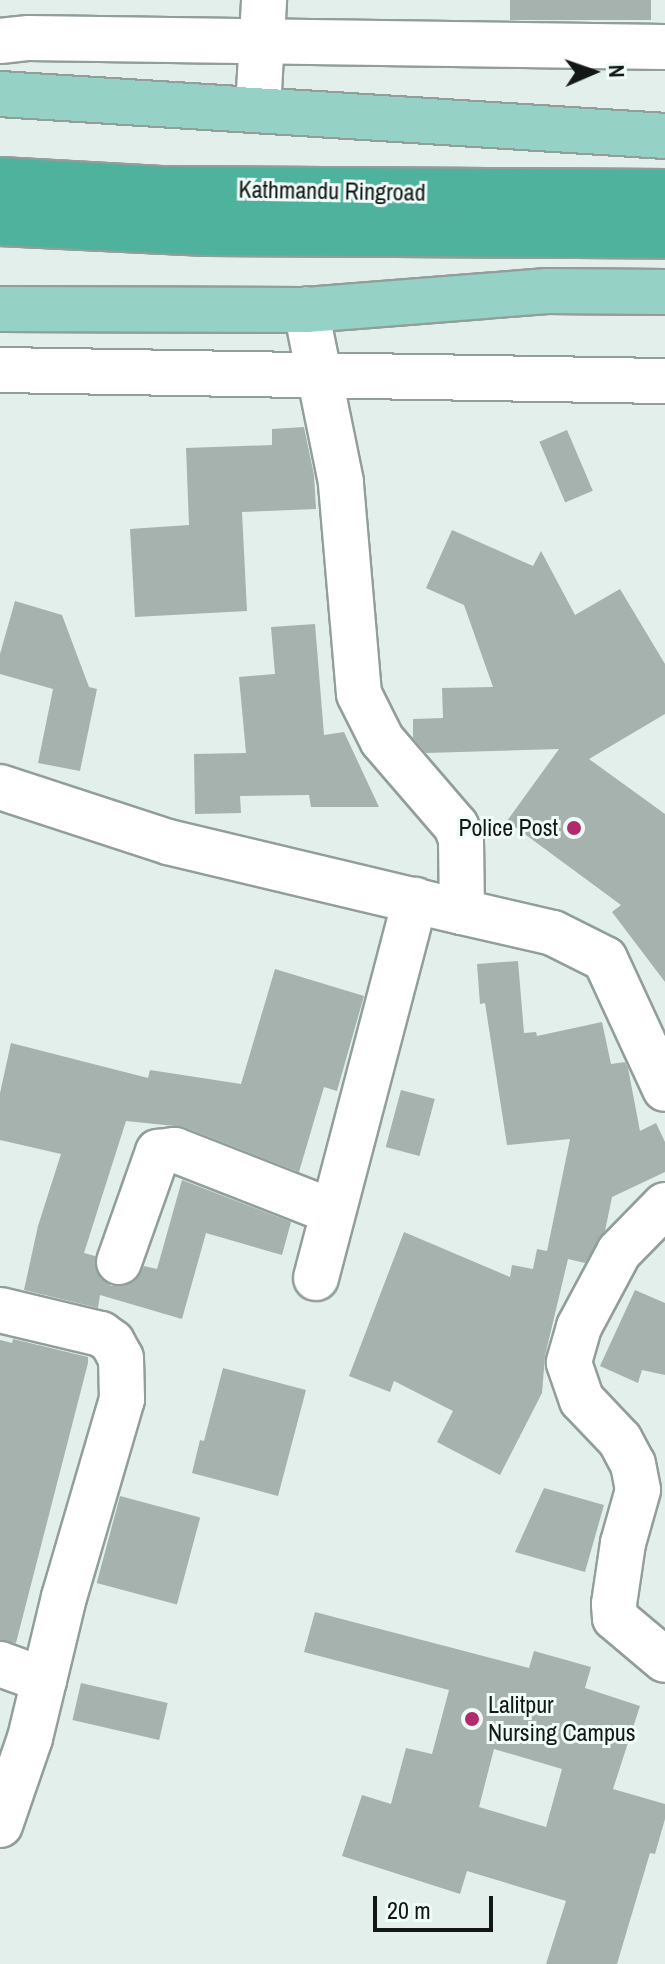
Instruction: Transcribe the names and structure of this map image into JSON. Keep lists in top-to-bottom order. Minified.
{"streets":{"highway":["Kathmandu Ringroad"]},"places":["Police Post","Lalitpur Nursing Campus"],"scale_bar":"20 m","north":"right"}
